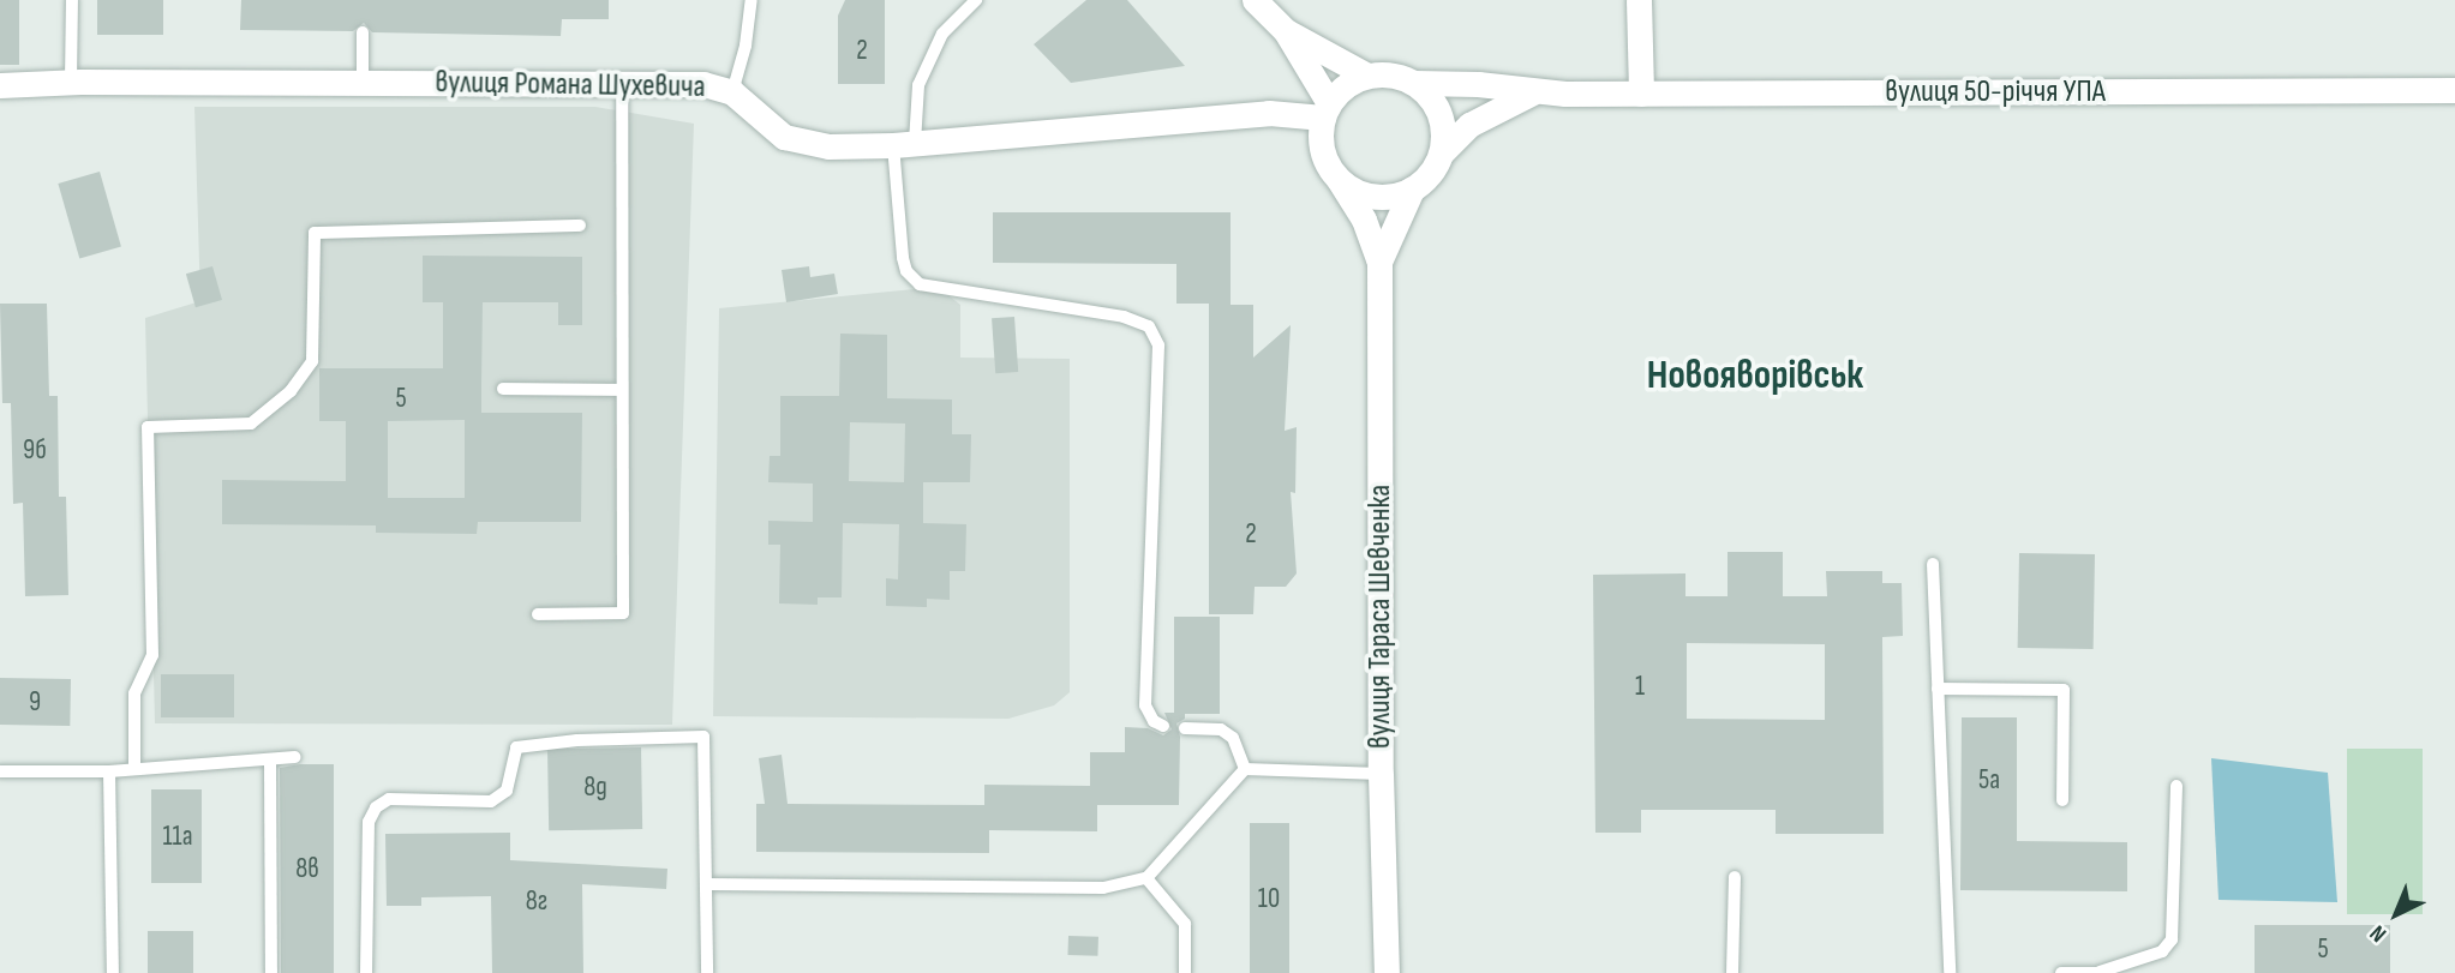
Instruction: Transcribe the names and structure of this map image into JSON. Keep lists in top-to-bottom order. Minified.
{"streets":{"street":["вулиця Романа Шухевича","вулиця 50-річчя УПА","вулиця Тараса Шевченка"]},"crossings":[["вулиця Романа Шухевича","вулиця 50-річчя УПА"],["вулиця Романа Шухевича","вулиця Тараса Шевченка"],["вулиця 50-річчя УПА","вулиця Тараса Шевченка"]],"districts":["Новояворівськ"],"house_numbers":["2","5","9б","2","1","9","5а","8д","11а","8в","10","8г","5"],"north":"bottom left"}
